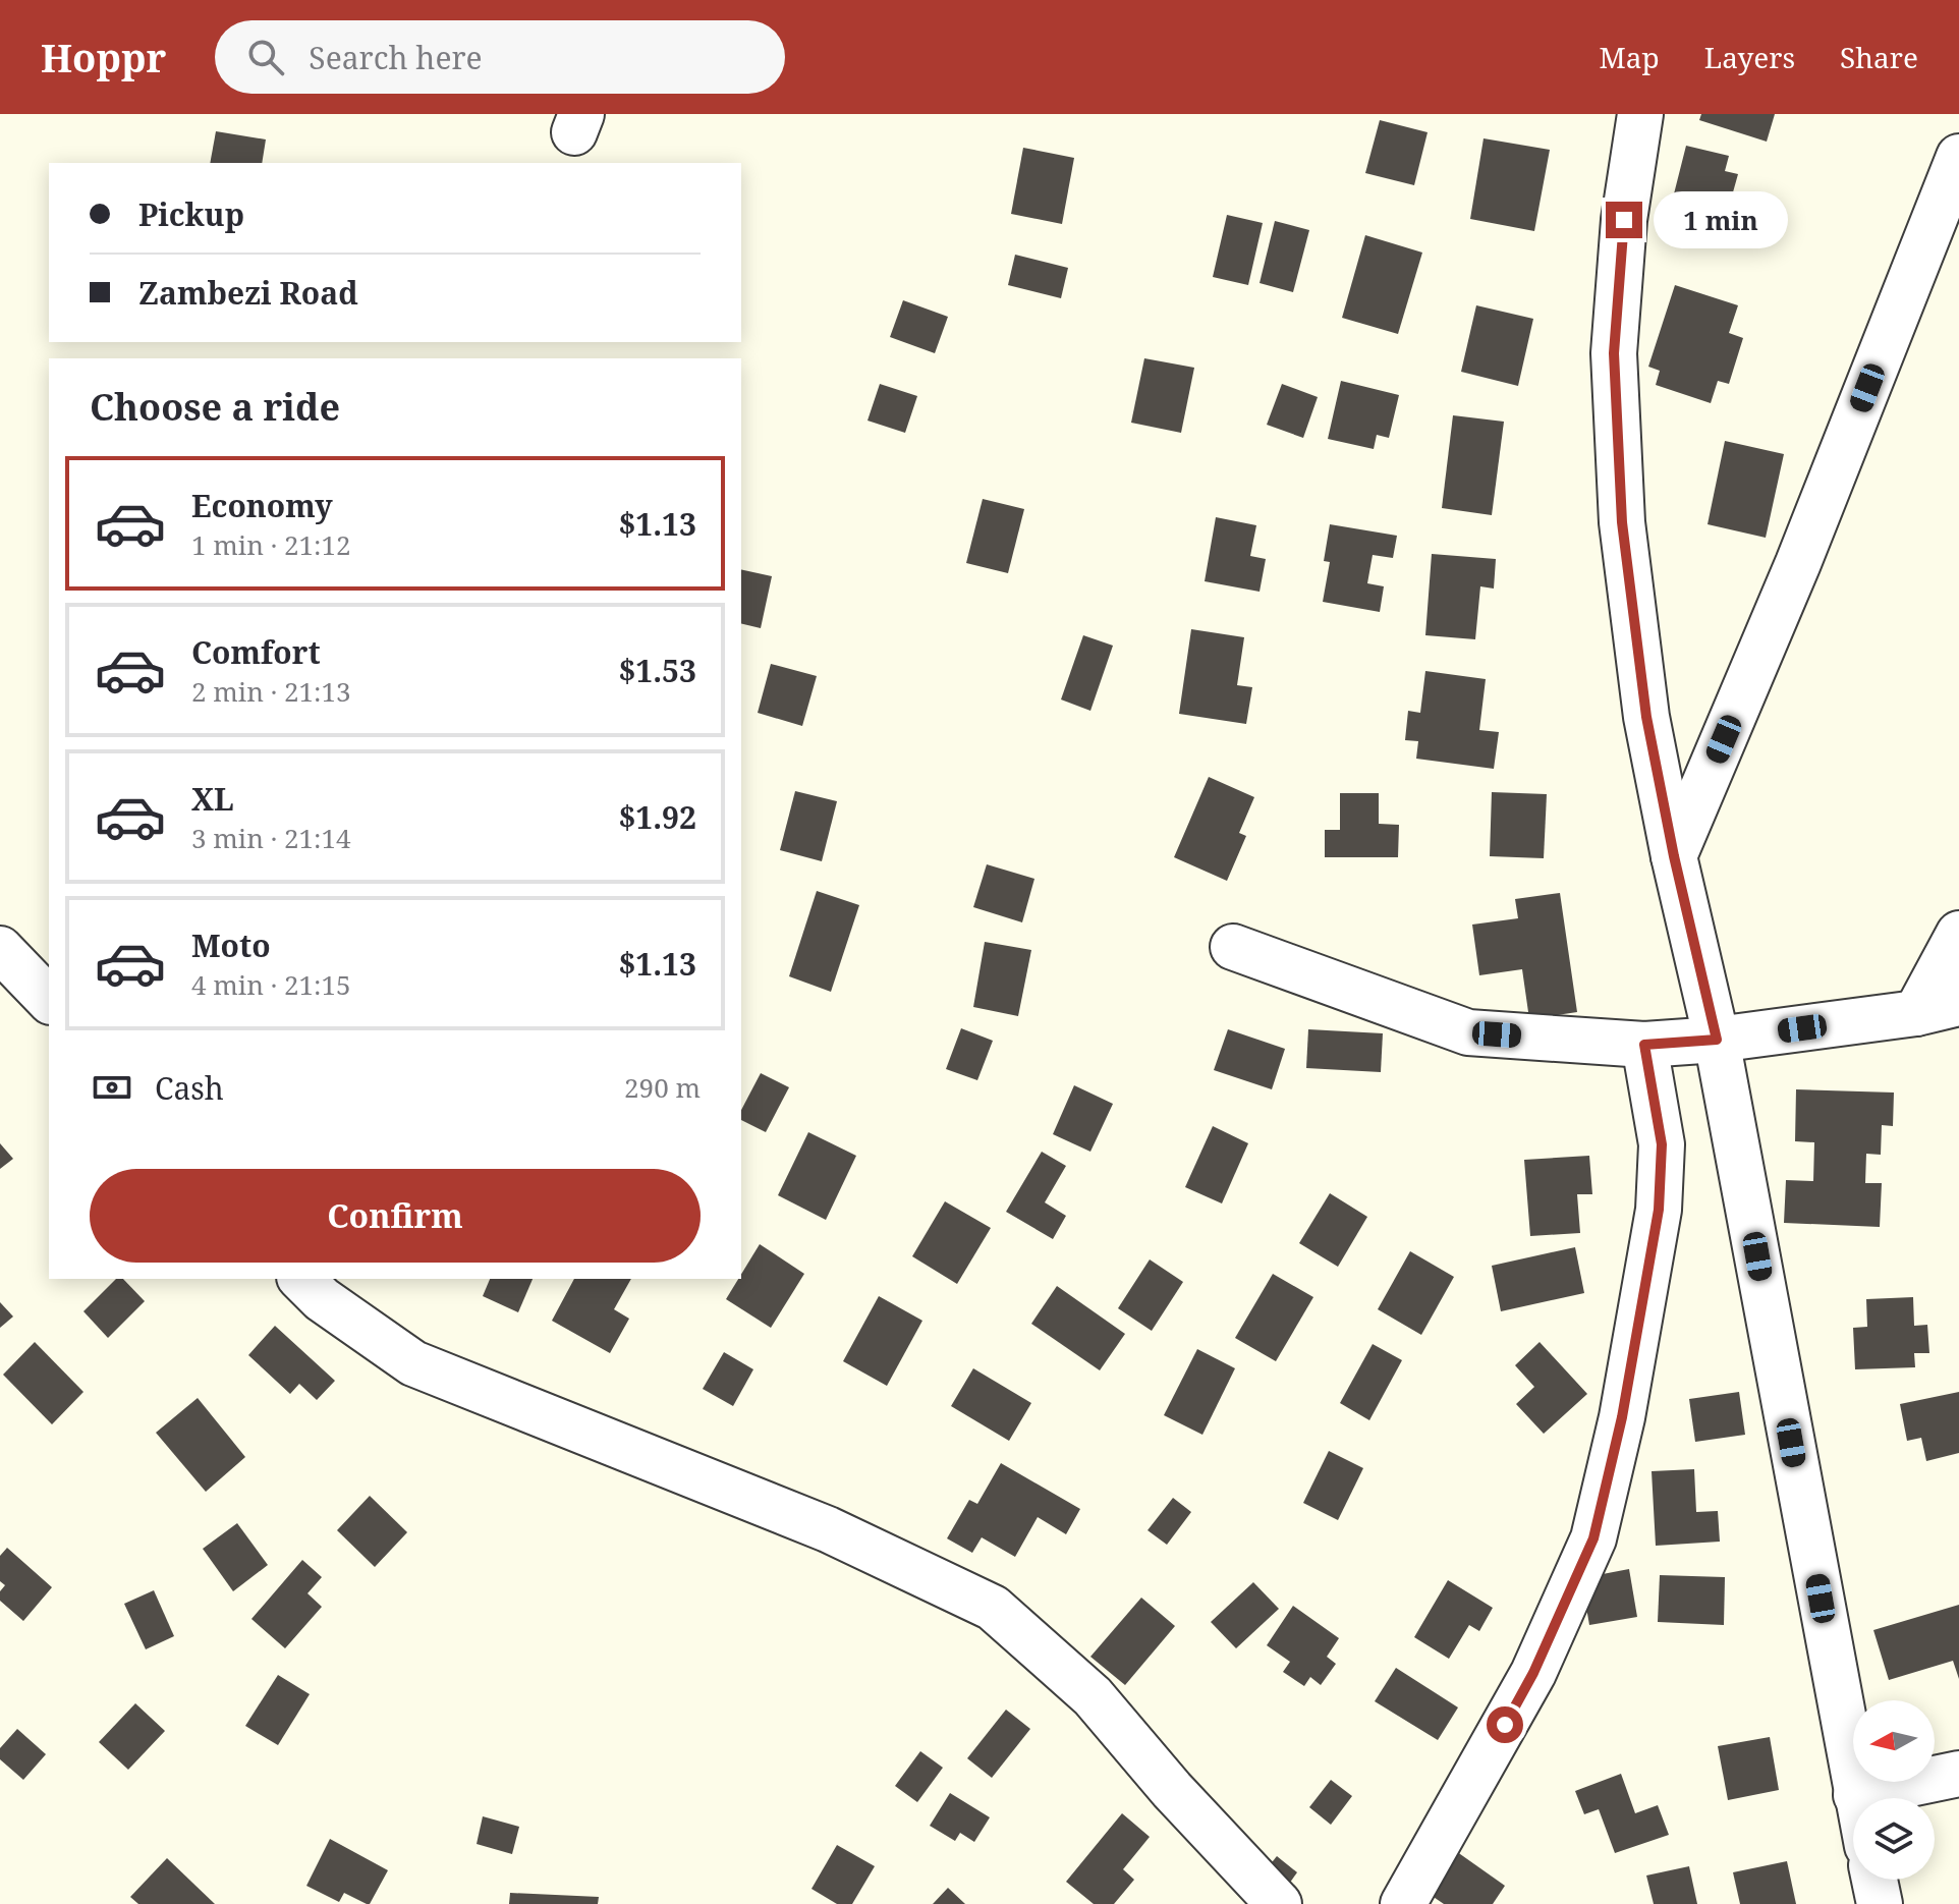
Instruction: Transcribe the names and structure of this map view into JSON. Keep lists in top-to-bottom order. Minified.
{"north":"left","page":{"header":"Hoppr","search":"Search here","nav":["Map","Layers","Share"],"banner":["Pickup","Zambezi Road"],"bubble":"1 min","heading":"Choose a ride","list":[{"name":"Economy","note":"1 min · 21:12","value":"$1.13"},{"name":"Comfort","note":"2 min · 21:13","value":"$1.53"},{"name":"XL","note":"3 min · 21:14","value":"$1.92"},{"name":"Moto","note":"4 min · 21:15","value":"$1.13"}],"pay":["Cash","290 m"],"buttons":"Confirm"}}
